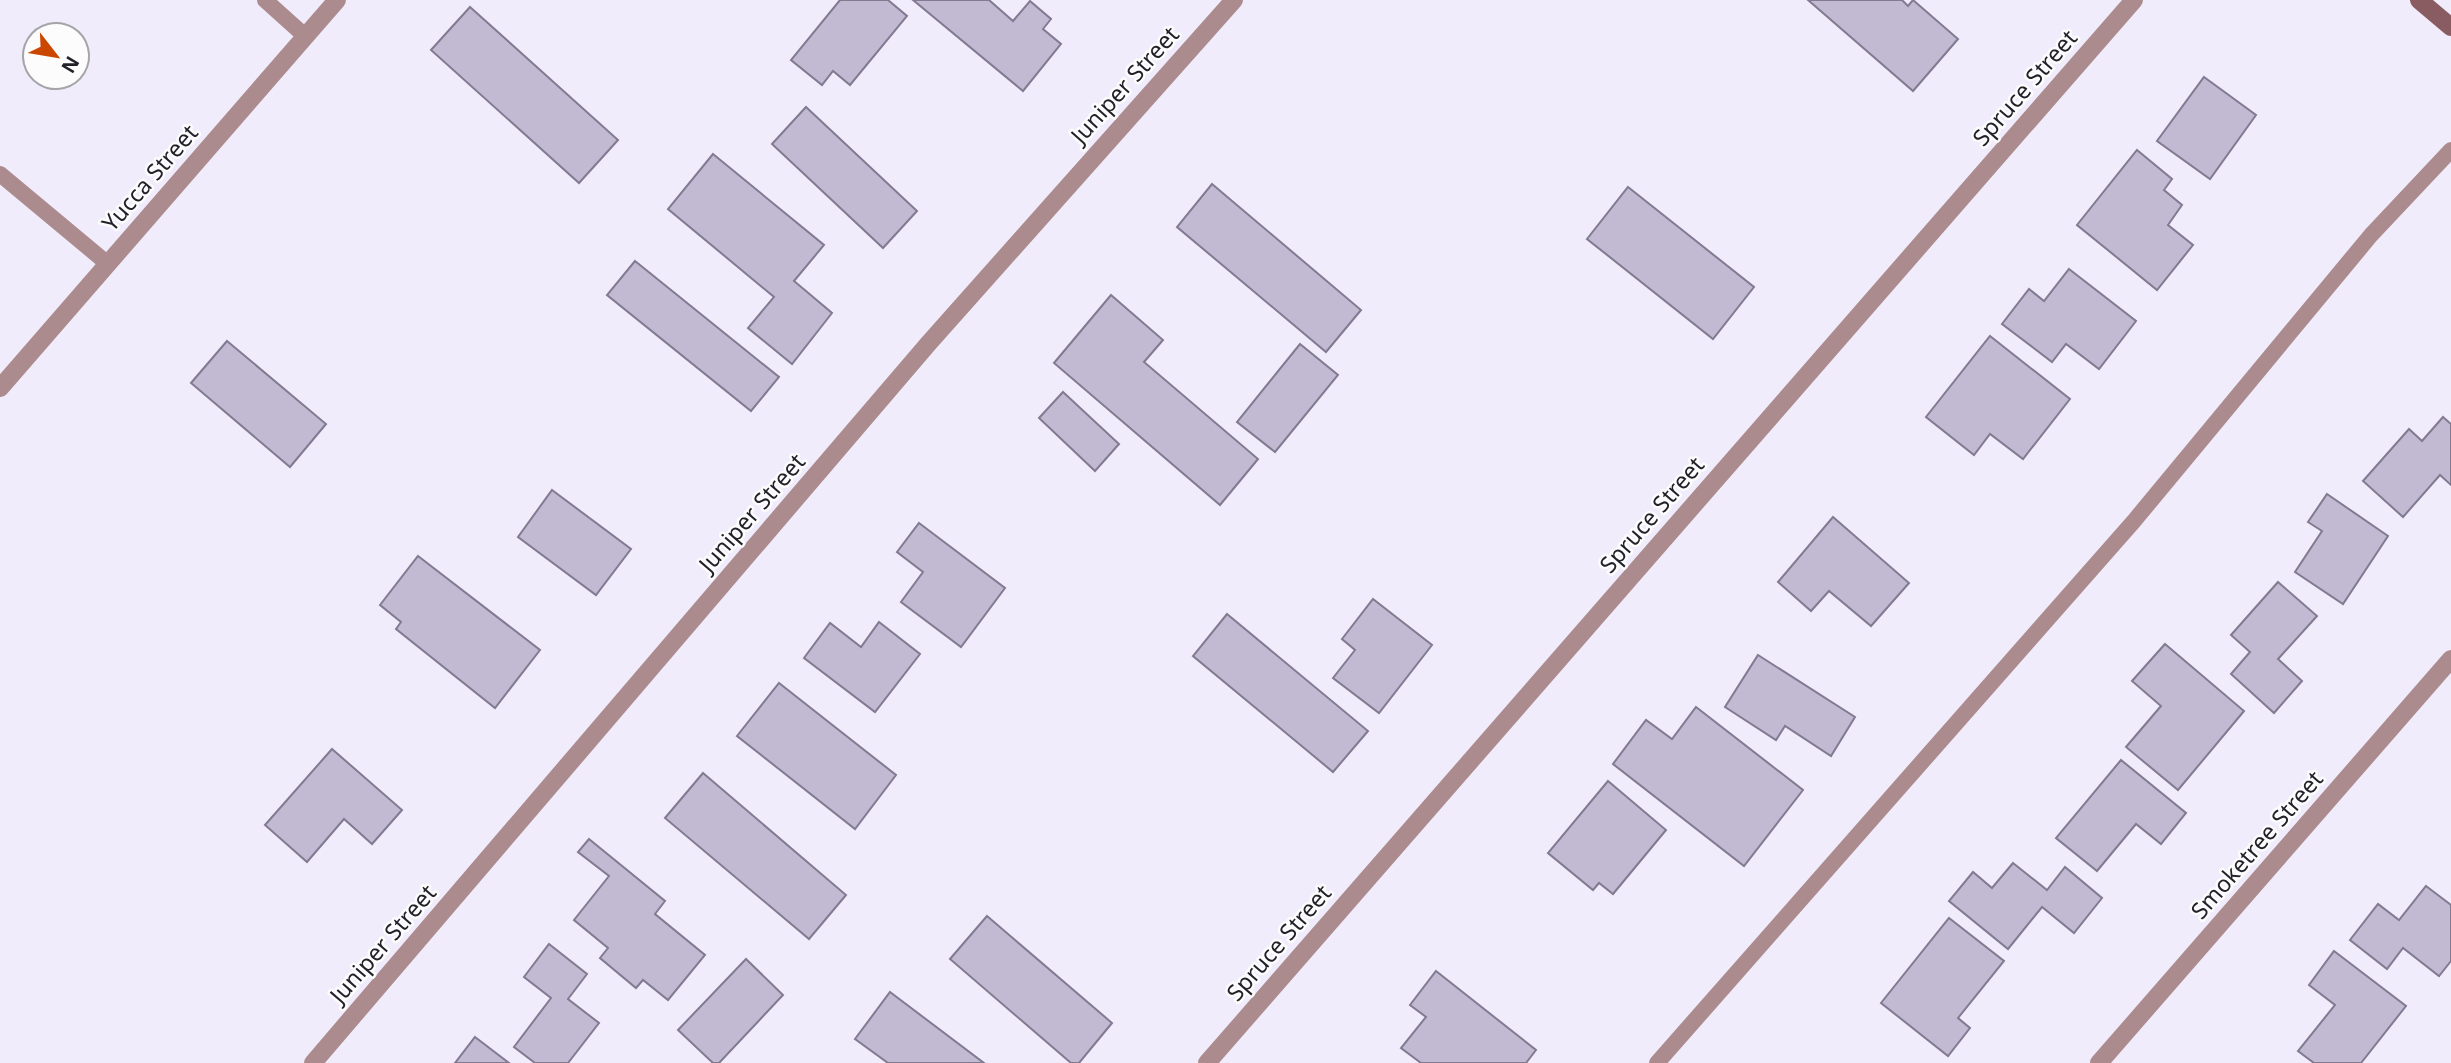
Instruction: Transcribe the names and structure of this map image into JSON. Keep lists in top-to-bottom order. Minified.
{"streets":{"street":["Juniper Street","Spruce Street","Yucca Street","Smoketree Street"]},"north":"bottom right"}
